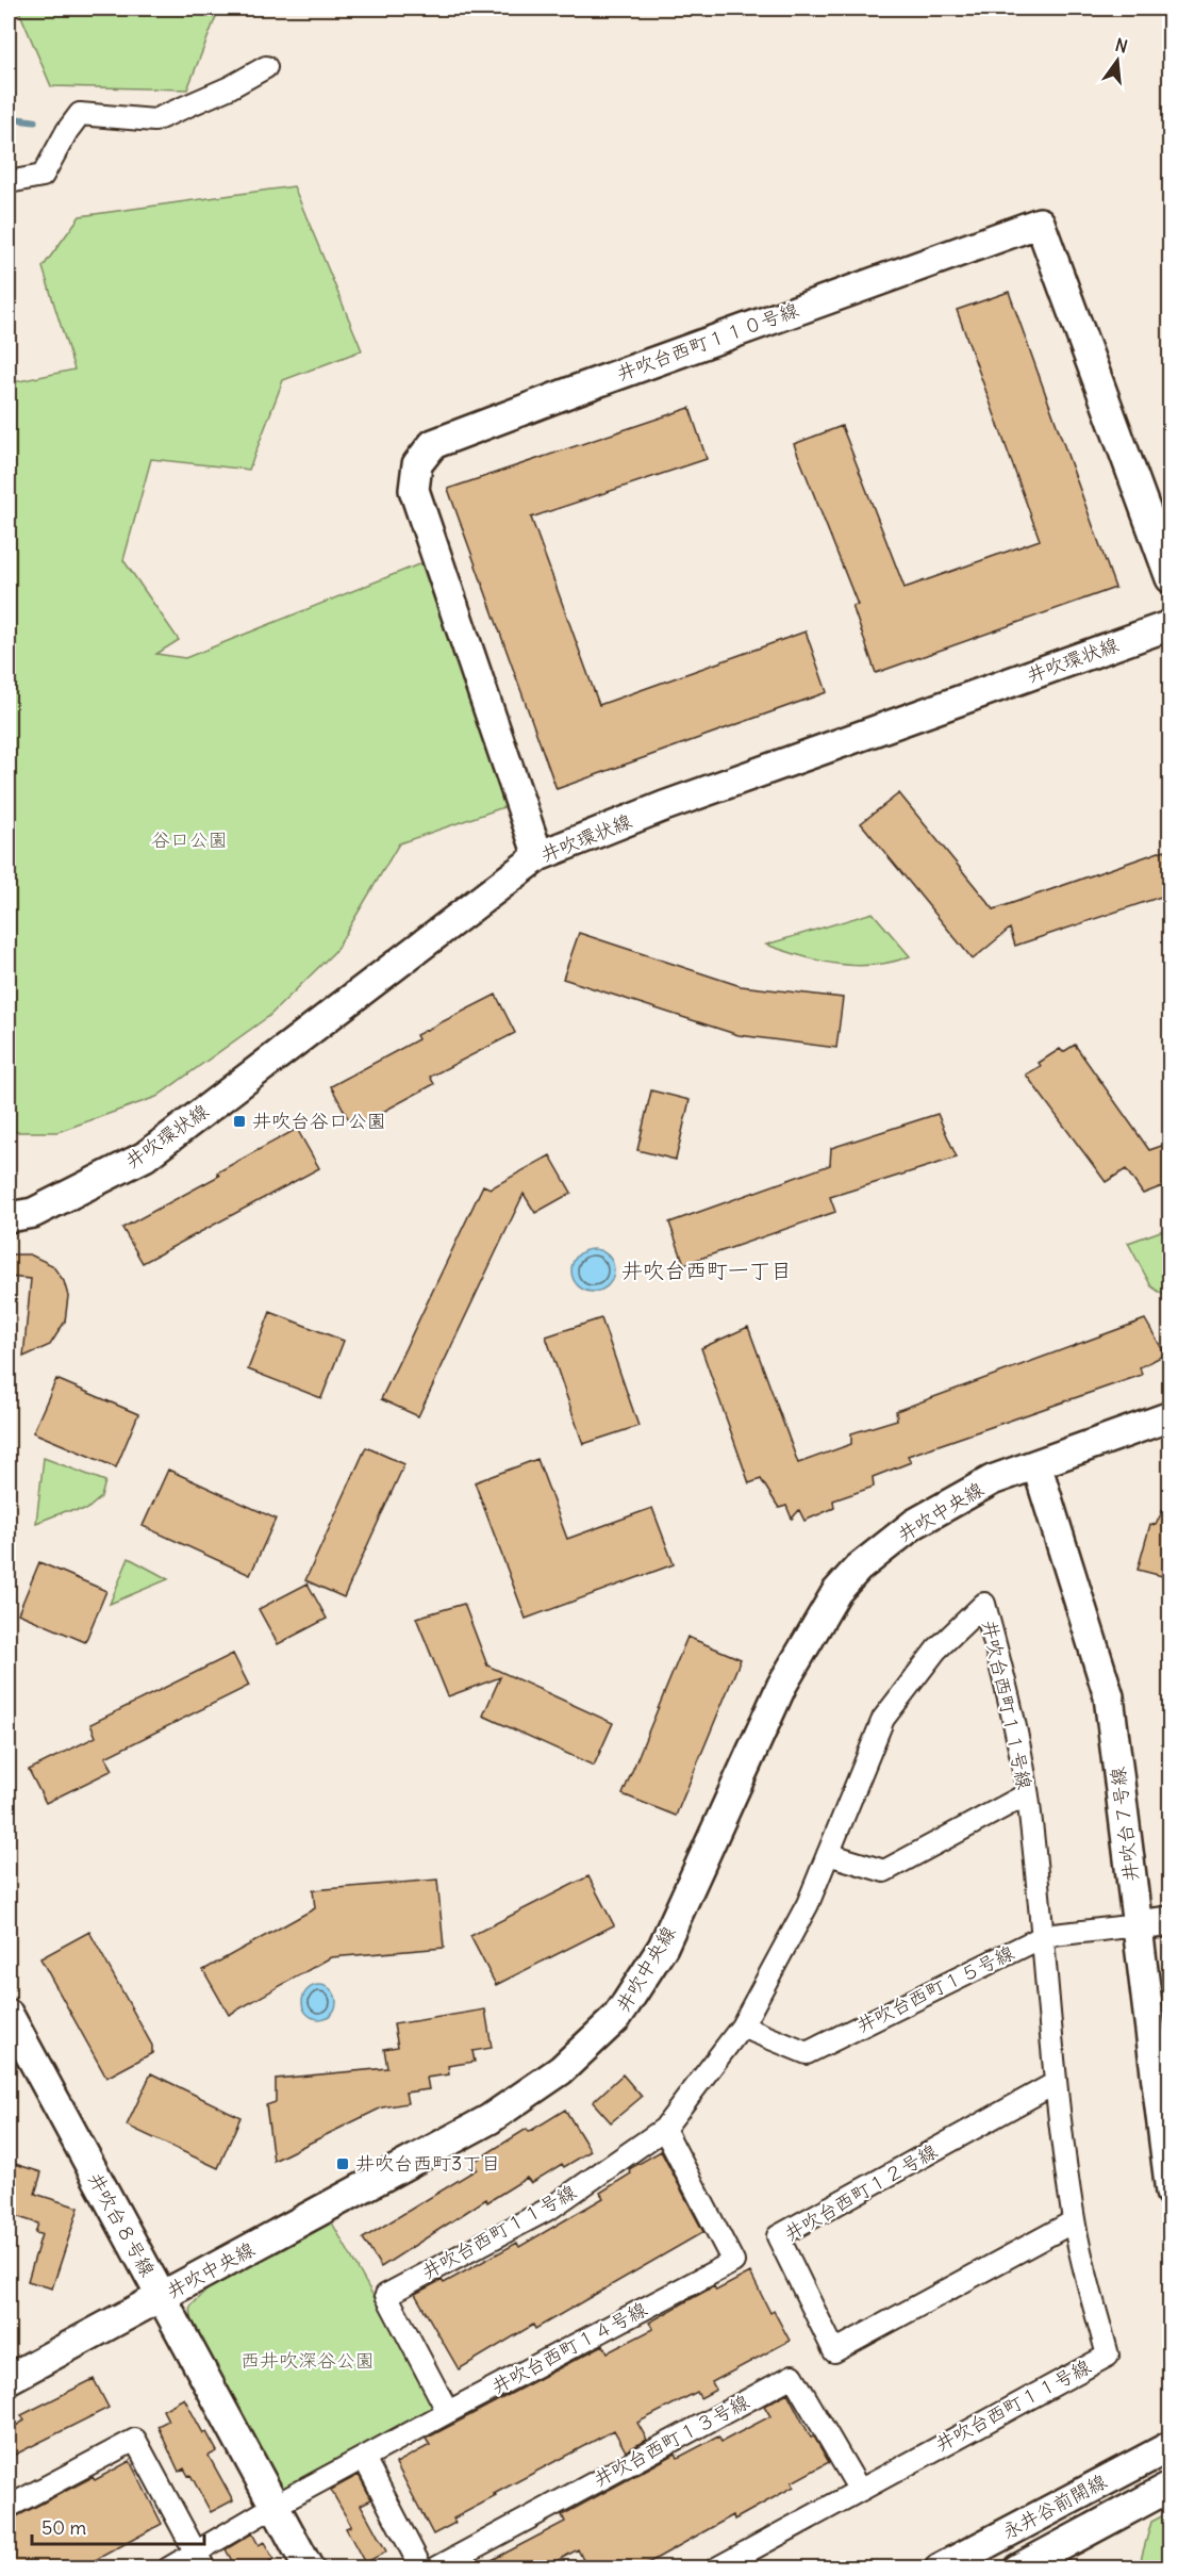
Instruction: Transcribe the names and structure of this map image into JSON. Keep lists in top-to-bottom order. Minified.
{"streets":{"street":["井吹台西町１１０号線","井吹環状線","井吹中央線","井吹台西町１１号線","井吹台７号線","井吹台西町１５号線","井吹台西町１２号線","井吹台８号線","井吹台西町１４号線","井吹台西町１３号線","永井谷前開線"]},"crossings":[["井吹台西町１１０号線","井吹環状線"],["井吹中央線","井吹台７号線"],["井吹中央線","井吹台８号線"],["井吹台西町１１号線","井吹台西町１５号線"],["井吹台西町１１号線","井吹台西町１２号線"],["井吹台西町１１号線","井吹台西町１４号線"],["井吹台西町１１号線","井吹台西町１３号線"],["井吹台７号線","井吹台西町１５号線"],["井吹台８号線","井吹台西町１４号線"]],"districts":["井吹台西町一丁目"],"parks":["谷口公園","西井吹深谷公園"],"places":{"transit":["井吹台谷口公園","井吹台西町3丁目"]},"scale_bar":"50 m","north":"top"}
